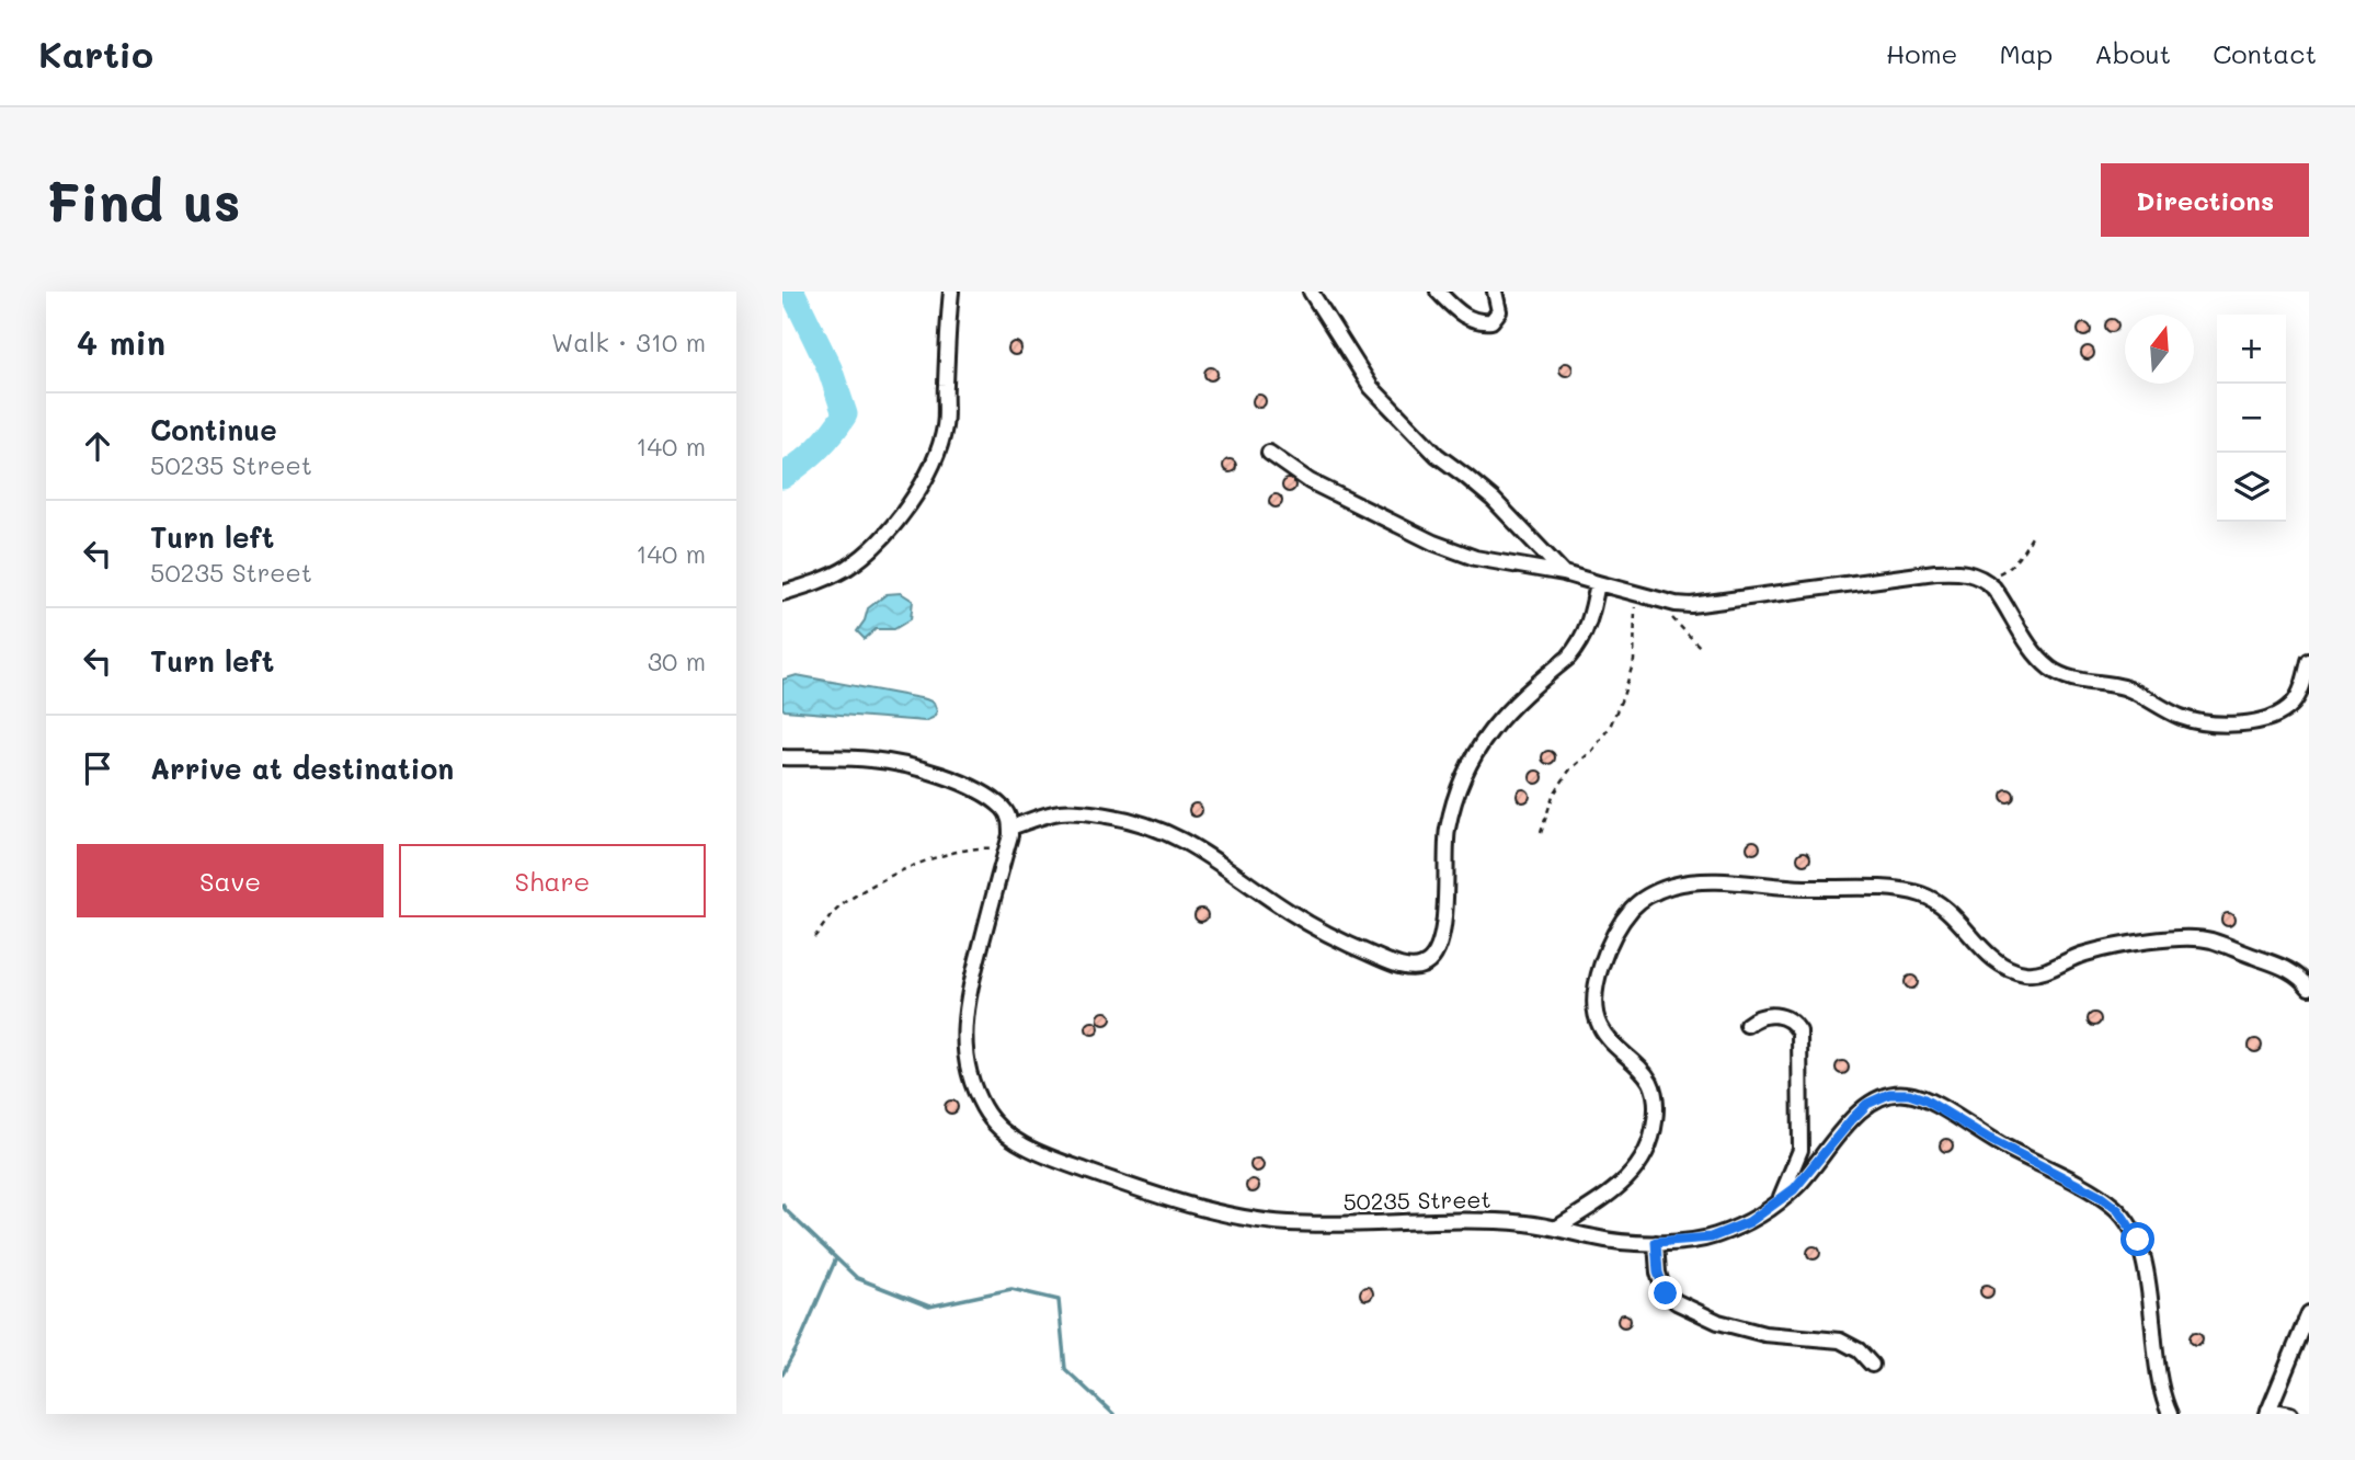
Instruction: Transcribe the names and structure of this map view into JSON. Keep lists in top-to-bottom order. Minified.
{"streets":{"street":["50235 Street"]},"north":"top","page":{"header":"Kartio","nav":["Home","Map","About","Contact"],"buttons":["Directions",["Save","Share"]],"title":"Find us","heading":["4 min","Walk · 310 m"],"map_buttons":["+","−"],"list":[["Continue","50235 Street","140 m"],["Turn left","50235 Street","140 m"],["Turn left","30 m"],"Arrive at destination"]}}
